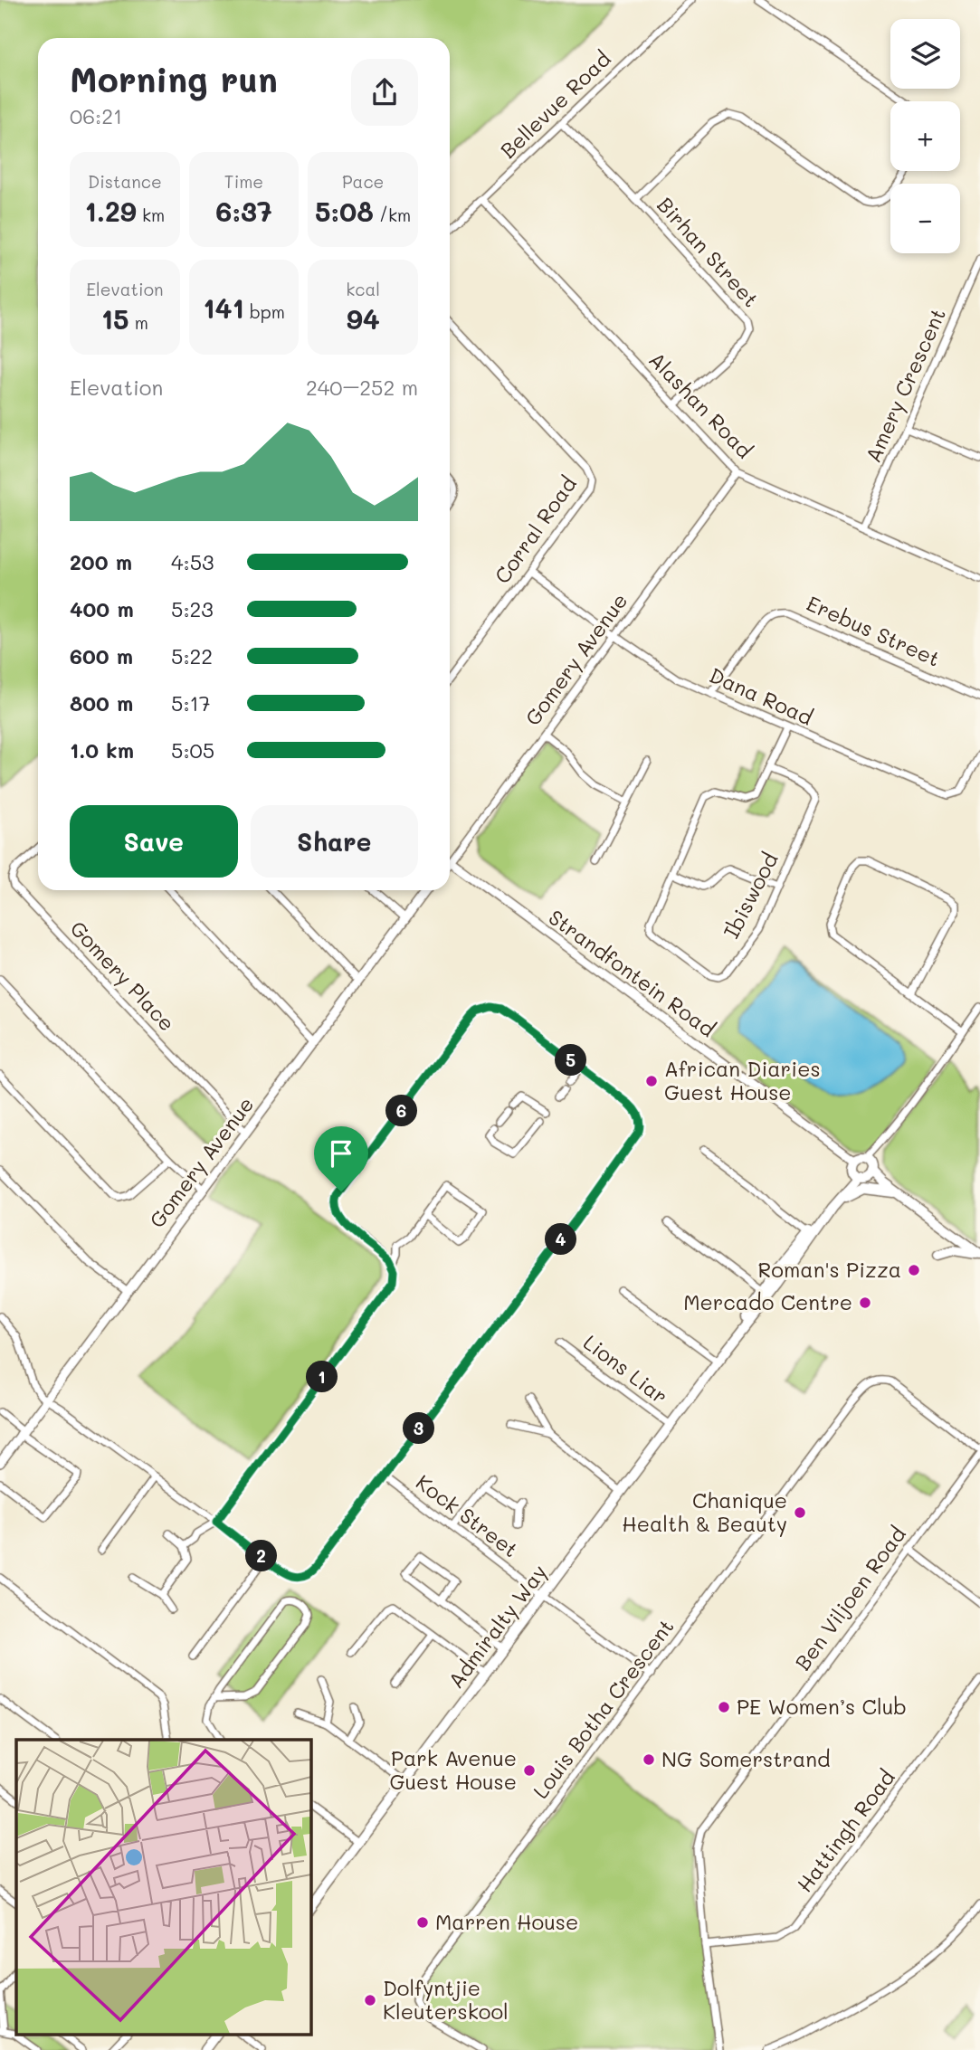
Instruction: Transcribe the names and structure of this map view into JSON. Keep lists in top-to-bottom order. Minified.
{"streets":{"main road":["Admiralty Way"],"street":["Bellevue Road","Birhan Street","Amery Crescent","Alashan Road","Corral Road","Erebus Street","Gomery Avenue","Dana Road","Ibiswood","Strandfontein Road","Gomery Place","Lions Liar","Kock Street","Ben Viljoen Road","Louis Botha Crescent","Hattingh Road"]},"crossings":[["Bellevue Road","Birhan Street"],["Bellevue Road","Alashan Road"],["Birhan Street","Alashan Road"],["Amery Crescent","Alashan Road"],["Alashan Road","Gomery Avenue"],["Corral Road","Dana Road"],["Erebus Street","Dana Road"],["Gomery Avenue","Dana Road"],["Gomery Avenue","Gomery Place"],["Dana Road","Ibiswood"],["Lions Liar","Admiralty Way"],["Kock Street","Admiralty Way"],["Kock Street","Louis Botha Crescent"],["Ben Viljoen Road","Louis Botha Crescent"],["Ben Viljoen Road","Hattingh Road"]],"places":["African Diaries Guest House","Roman's Pizza","Mercado Centre","Chanique Health & Beauty","PE Women’s Club","NG Somerstrand","Park Avenue Guest House","Marren House","Dolfyntjie Kleuterskool"],"page":{"map_buttons":["+","−"],"heading":["Morning run","06:21"],"stats":[["Distance","1.29 km"],["Time","6:37"],["Pace","5:08 /km"],["Elevation","15 m"],["141 bpm"],["kcal","94"]],"chart":["Elevation","240–252 m"],"list":[{"name":"200 m","note":"4:53"},{"name":"400 m","note":"5:23"},{"name":"600 m","note":"5:22"},{"name":"800 m","note":"5:17"},{"name":"1.0 km","note":"5:05"}],"buttons":["Save","Share"],"pins":["5","6","4","1","3","2"]}}
